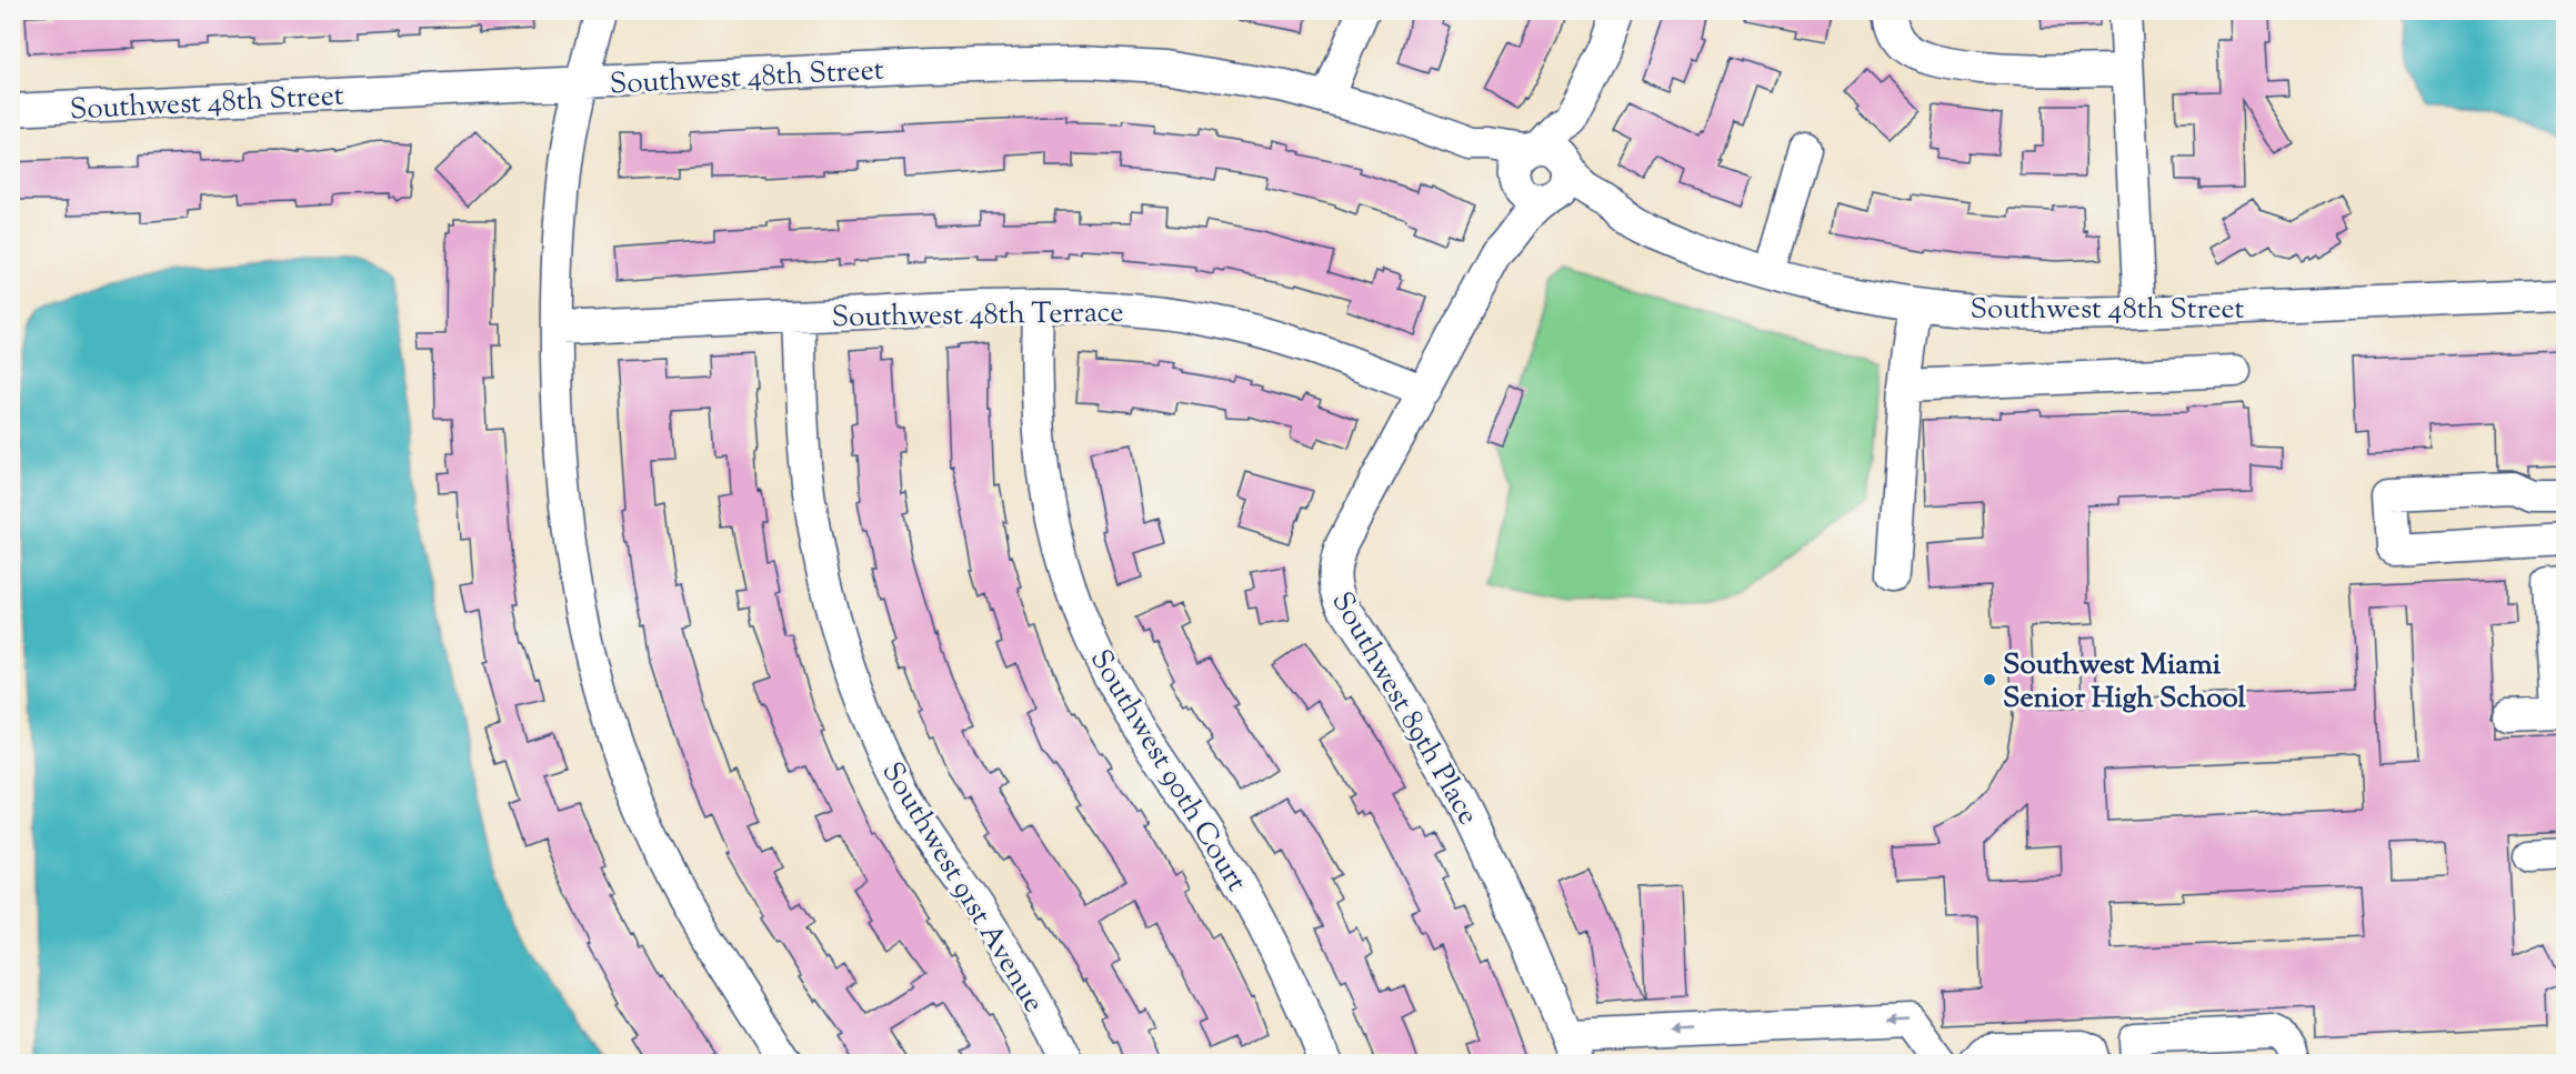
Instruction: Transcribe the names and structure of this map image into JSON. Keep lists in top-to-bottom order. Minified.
{"streets":{"street":["Southwest 48th Street","Southwest 48th Terrace","Southwest 89th Place","Southwest 90th Court","Southwest 91st Avenue"]},"crossings":[["Southwest 48th Street","Southwest 89th Place"],["Southwest 48th Terrace","Southwest 89th Place"],["Southwest 48th Terrace","Southwest 90th Court"],["Southwest 48th Terrace","Southwest 91st Avenue"]],"places":["Southwest Miami Senior High School"]}
